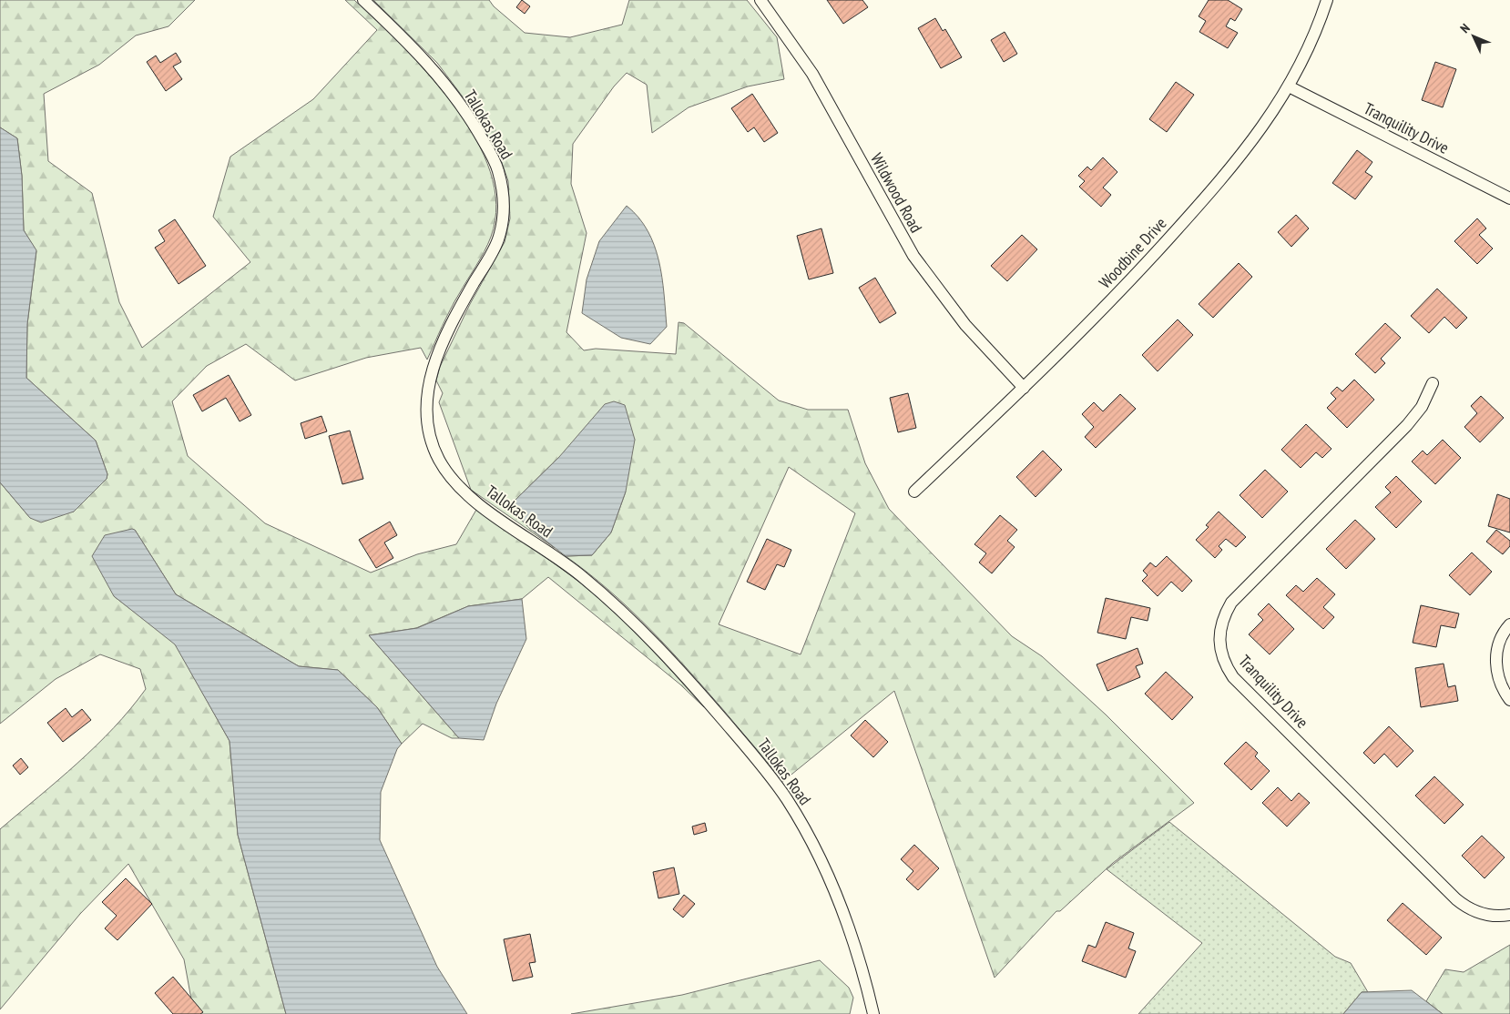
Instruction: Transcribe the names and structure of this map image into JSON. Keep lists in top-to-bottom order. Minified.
{"streets":{"street":["Tallokas Road","Tranquility Drive","Wildwood Road","Woodbine Drive"]},"crossings":[["Tranquility Drive","Woodbine Drive"],["Wildwood Road","Woodbine Drive"]],"north":"top left"}
